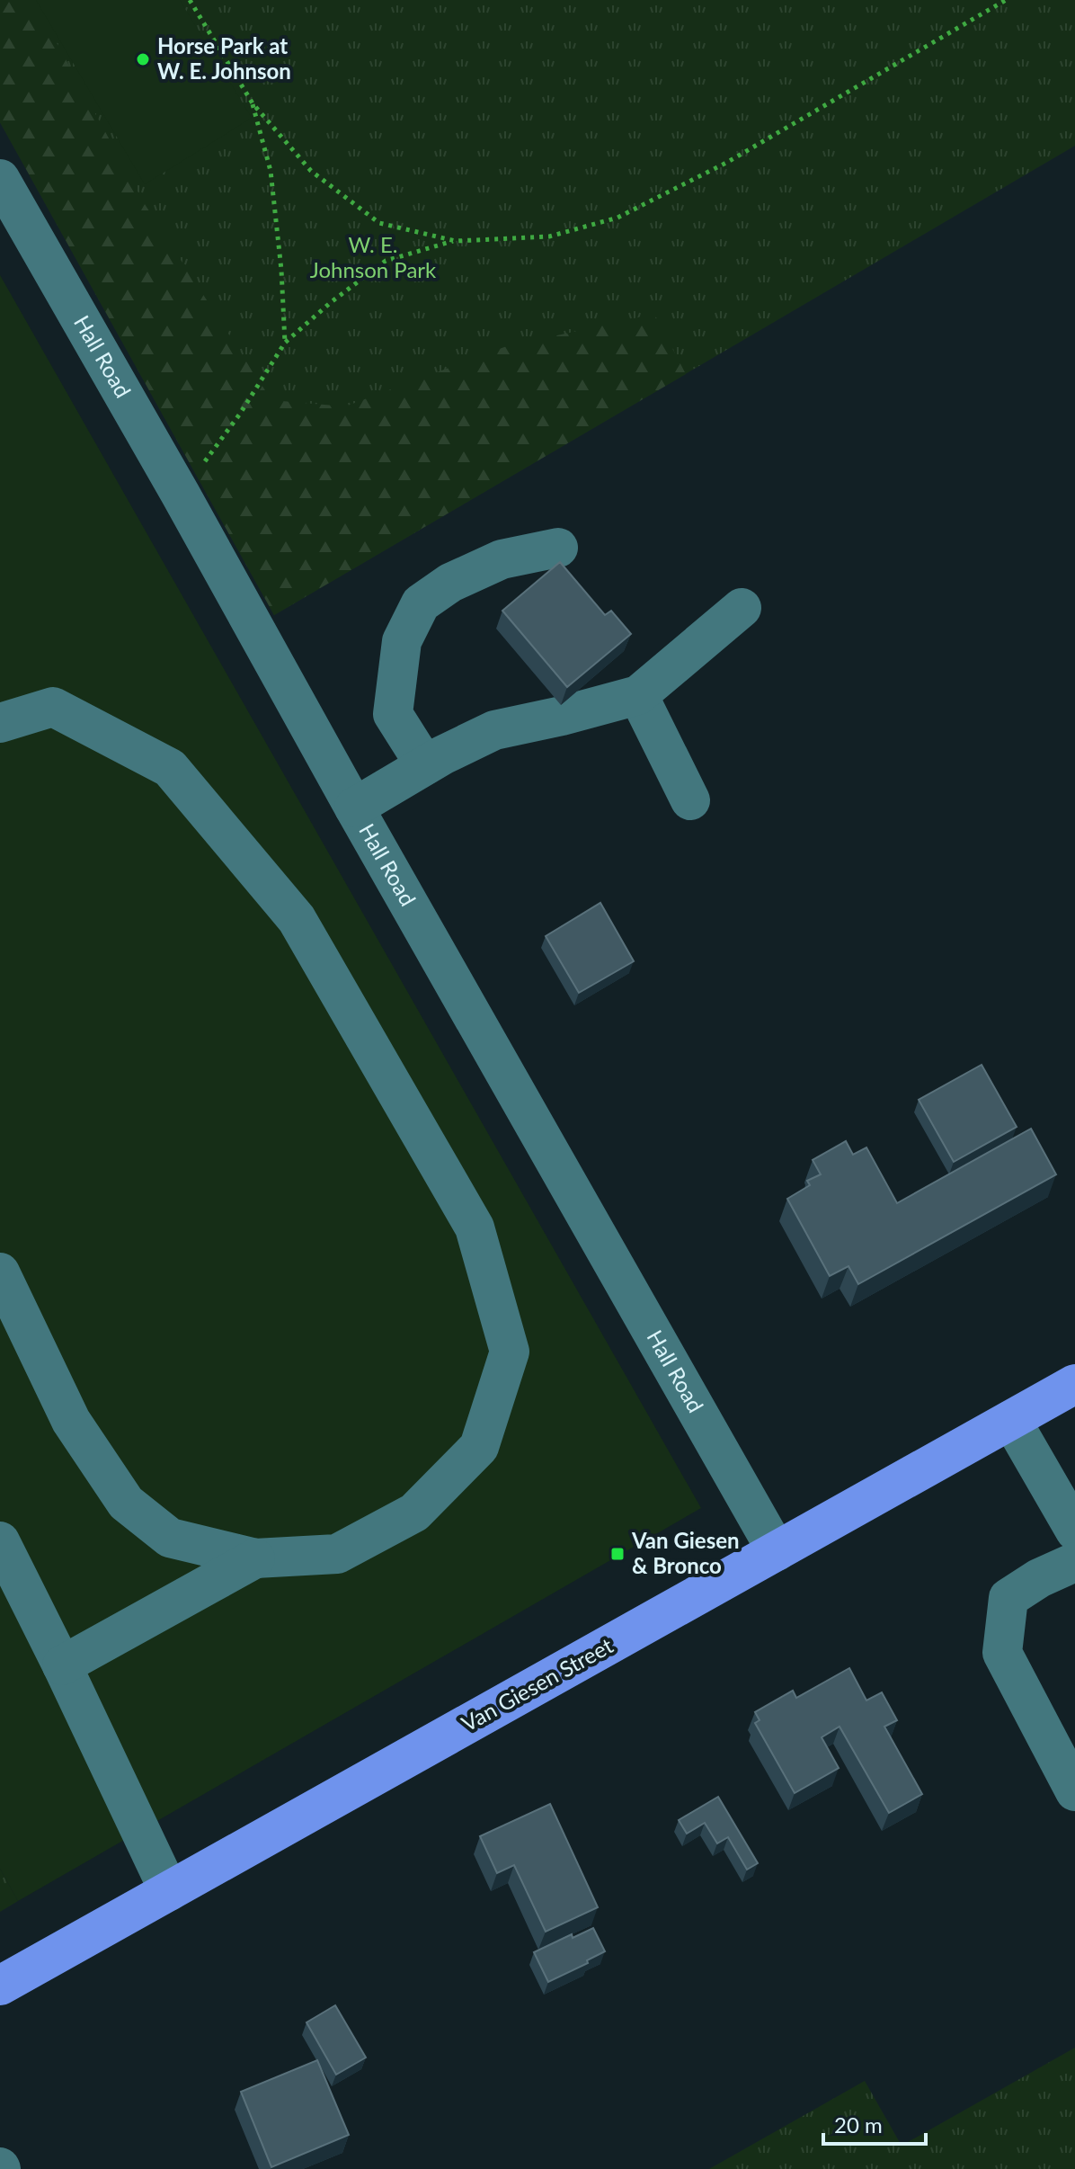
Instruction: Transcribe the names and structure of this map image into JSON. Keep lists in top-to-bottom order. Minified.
{"streets":{"main road":["Van Giesen Street"],"street":["Hall Road"]},"crossings":[["Hall Road","Van Giesen Street"]],"parks":["W. E. Johnson Park"],"places":{"other":["Horse Park at W. E. Johnson"],"transit":["Van Giesen & Bronco"]},"scale_bar":"20 m"}
